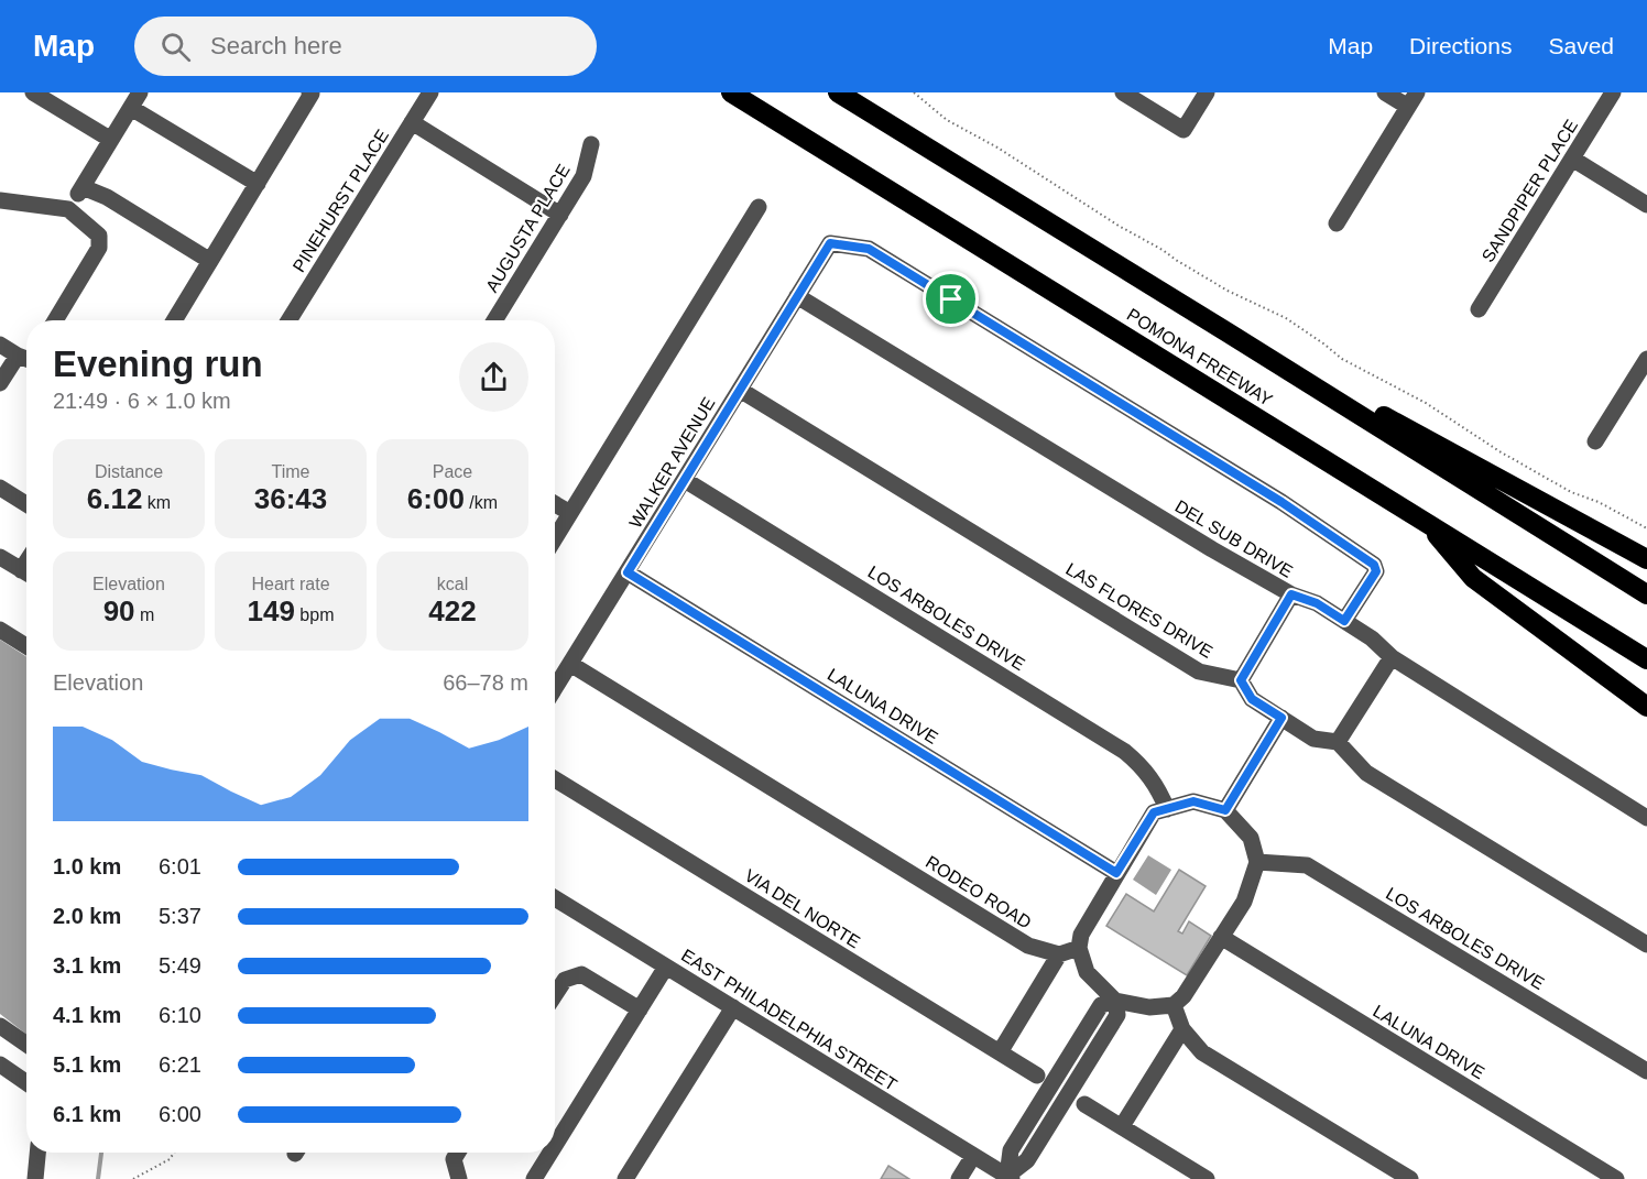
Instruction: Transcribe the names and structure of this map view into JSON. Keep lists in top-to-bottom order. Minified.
{"streets":{"highway":["POMONA FREEWAY"],"street":["SANDPIPER PLACE","PINEHURST PLACE","AUGUSTA PLACE","WALKER AVENUE","DEL SUB DRIVE","LAS FLORES DRIVE","LOS ARBOLES DRIVE","LALUNA DRIVE","RODEO ROAD","VIA DEL NORTE","EAST PHILADELPHIA STREET"]},"crossings":[["WALKER AVENUE","DEL SUB DRIVE"],["WALKER AVENUE","LAS FLORES DRIVE"],["WALKER AVENUE","LOS ARBOLES DRIVE"],["WALKER AVENUE","LALUNA DRIVE"],["WALKER AVENUE","RODEO ROAD"],["LOS ARBOLES DRIVE","LALUNA DRIVE"]],"page":{"header":"Map","search":"Search here","nav":["Map","Directions","Saved"],"heading":["Evening run","21:49 · 6 × 1.0 km"],"stats":[["Distance","6.12 km"],["Time","36:43"],["Pace","6:00 /km"],["Elevation","90 m"],["Heart rate","149 bpm"],["kcal","422"]],"chart":["Elevation","66–78 m"],"list":[{"name":"1.0 km","note":"6:01"},{"name":"2.0 km","note":"5:37"},{"name":"3.1 km","note":"5:49"},{"name":"4.1 km","note":"6:10"},{"name":"5.1 km","note":"6:21"},{"name":"6.1 km","note":"6:00"}]}}
